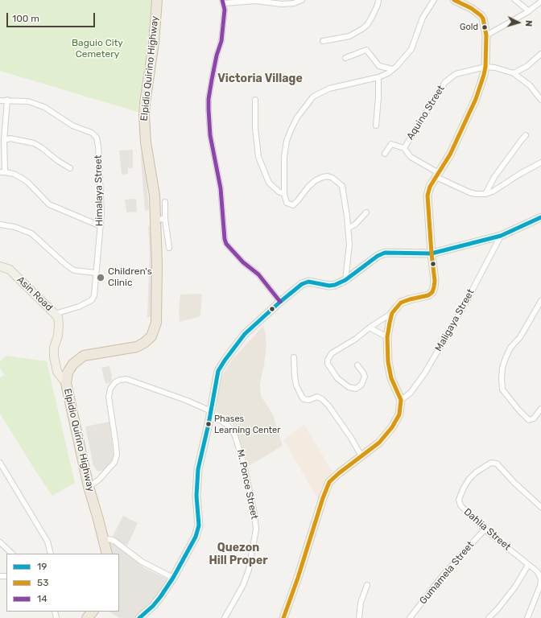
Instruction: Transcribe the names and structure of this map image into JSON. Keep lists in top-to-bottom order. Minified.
{"streets":{"highway":["Elpidio Quirino Highway"],"main road":["Asin Road"],"street":["Aquino Street","Himalaya Street","Maligaya Street","M. Ponce Street","Dahlia Street","Gumamela Street"]},"crossings":[["Elpidio Quirino Highway","Asin Road"],["Elpidio Quirino Highway","M. Ponce Street"],["Himalaya Street","Asin Road"],["Dahlia Street","Gumamela Street"]],"districts":["Victoria Village","Quezon Hill Proper"],"parks":["Baguio City Cemetery"],"places":["Gold","Children's Clinic","Phases Learning Center"],"lines":["transit line 53","transit line 14","transit line 19"],"legend":["19","53","14"],"scale_bar":"100 m","north":"right"}
